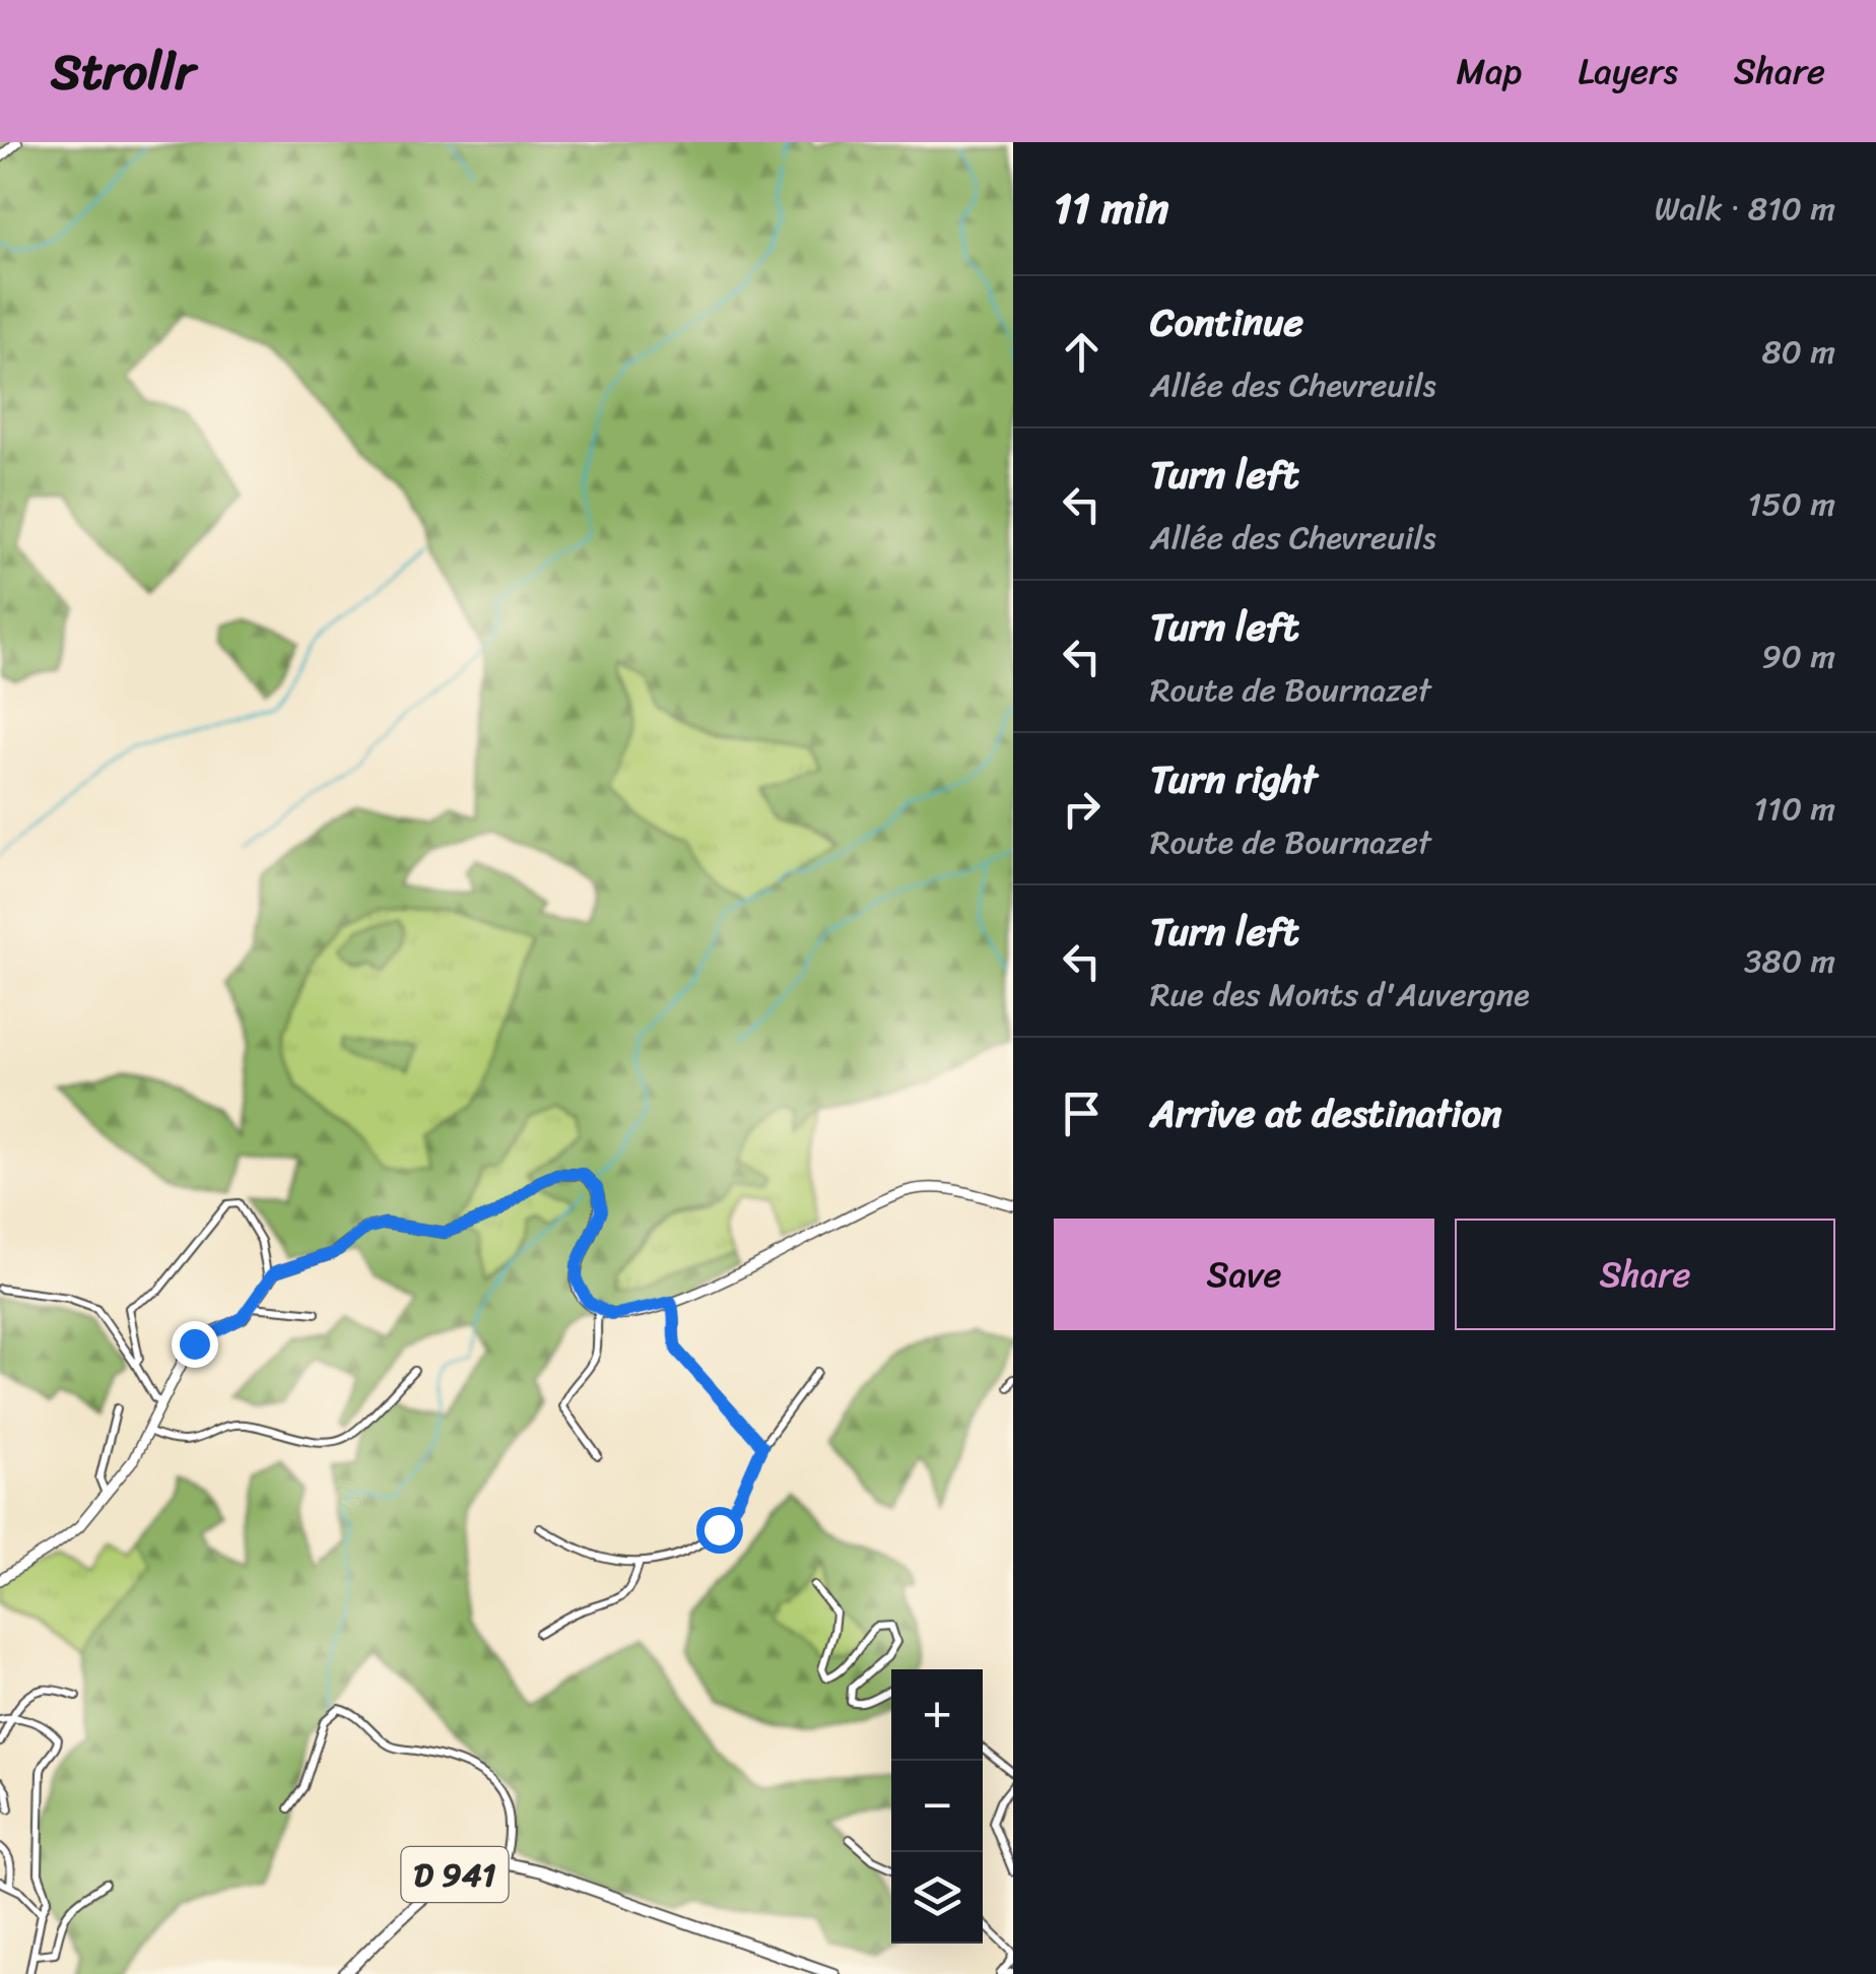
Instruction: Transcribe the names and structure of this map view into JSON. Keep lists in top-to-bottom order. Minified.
{"streets":{"main road":["D 941"]},"page":{"header":"Strollr","nav":["Map","Layers","Share"],"heading":["11 min","Walk · 810 m"],"list":[["Continue","Allée des Chevreuils","80 m"],["Turn left","Allée des Chevreuils","150 m"],["Turn left","Route de Bournazet","90 m"],["Turn right","Route de Bournazet","110 m"],["Turn left","Rue des Monts d'Auvergne","380 m"],"Arrive at destination"],"buttons":["Save","Share"],"map_buttons":["+","−"]}}
